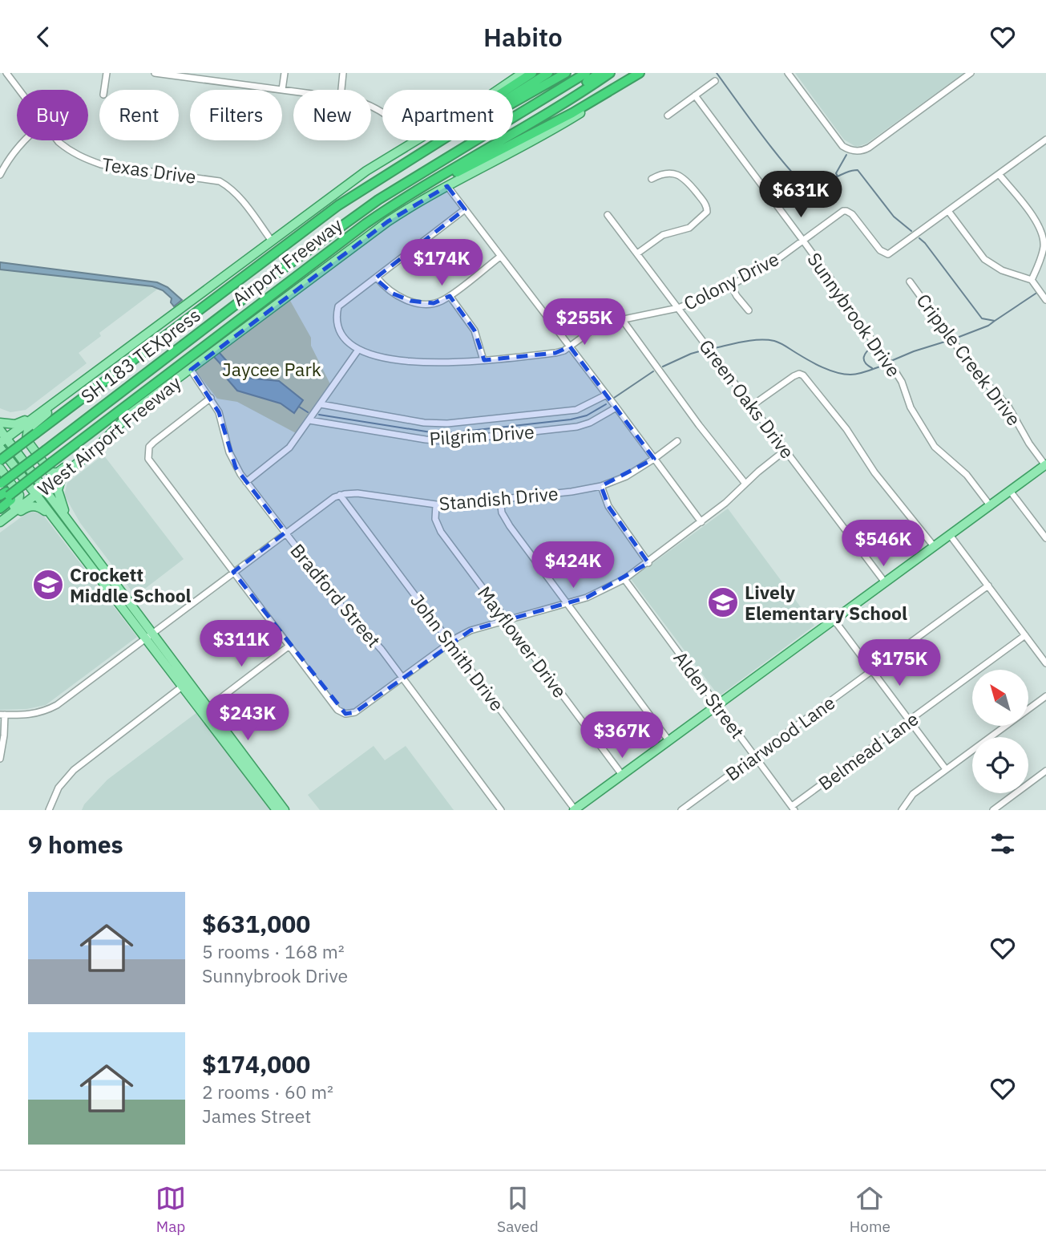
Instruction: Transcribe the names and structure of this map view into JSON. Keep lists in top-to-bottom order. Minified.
{"streets":{"highway":["Airport Freeway","SH 183 TEXpress"],"main road":["West Airport Freeway"],"street":["Texas Drive","Colony Drive","Sunnybrook Drive","Cripple Creek Drive","Green Oaks Drive","Pilgrim Drive","Standish Drive","Bradford Street","Mayflower Drive","John Smith Drive","Alden Street","Briarwood Lane","Belmead Lane"]},"crossings":[["Airport Freeway","SH 183 TEXpress"],["Colony Drive","Sunnybrook Drive"],["Colony Drive","Green Oaks Drive"],["West Airport Freeway","Bradford Street"],["Standish Drive","Mayflower Drive"],["Standish Drive","John Smith Drive"],["Alden Street","Briarwood Lane"],["Alden Street","Belmead Lane"]],"parks":["Jaycee Park"],"places":{"school or university":["Crockett Middle School","Lively Elementary School"]},"north":"top left","page":{"header":"Habito","chip":["Buy","Rent","Filters","New","Apartment"],"price":["$631K","$174K","$255K","$546K","$424K","$311K","$175K","$243K","$367K"],"heading":"9 homes","list":[{"name":"$631,000","note":"5 rooms · 168 m² · Sunnybrook Drive"},{"name":"$174,000","note":"2 rooms · 60 m² · James Street"}],"tabs":["Map","Saved","Home"]}}
